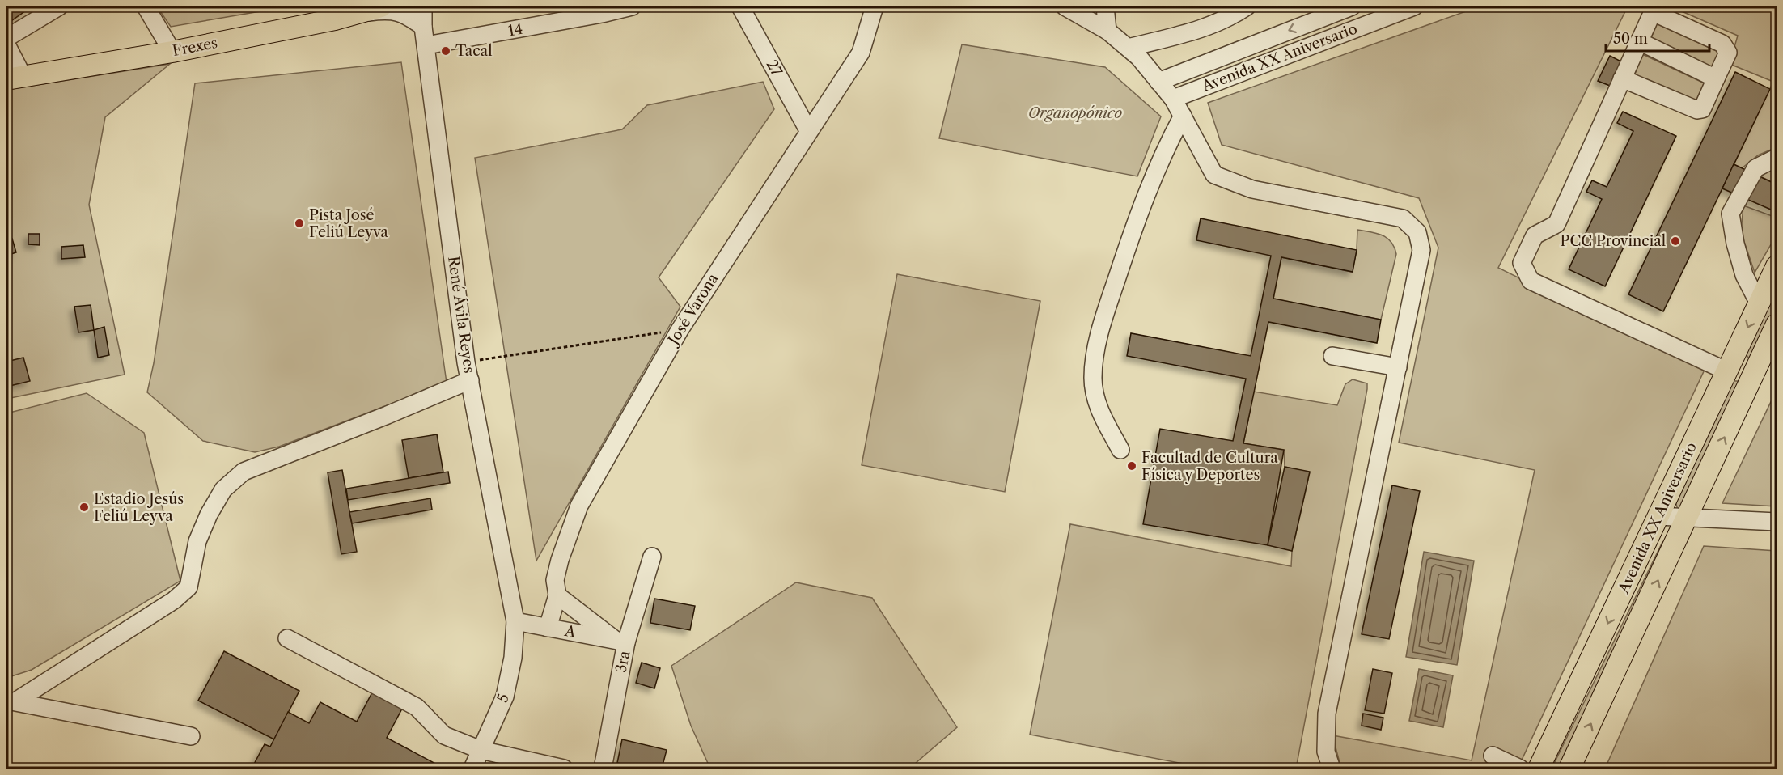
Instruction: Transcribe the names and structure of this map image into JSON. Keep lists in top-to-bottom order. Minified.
{"streets":{"main road":["Frexes","Avenida XX Aniversario"],"street":["14","27","José Varona","René Ávila Reyes","A","3ra","5"]},"crossings":[["14","René Ávila Reyes"],["27","José Varona"],["José Varona","A"],["René Ávila Reyes","A"],["René Ávila Reyes","5"],["A","3ra"],["A","5"]],"parks":["Organopónico"],"places":["Tacal","Pista José Feliú Leyva","PCC Provincial","Facultad de Cultura Física y Deportes","Estadio Jesús Feliú Leyva"],"scale_bar":"50 m"}
